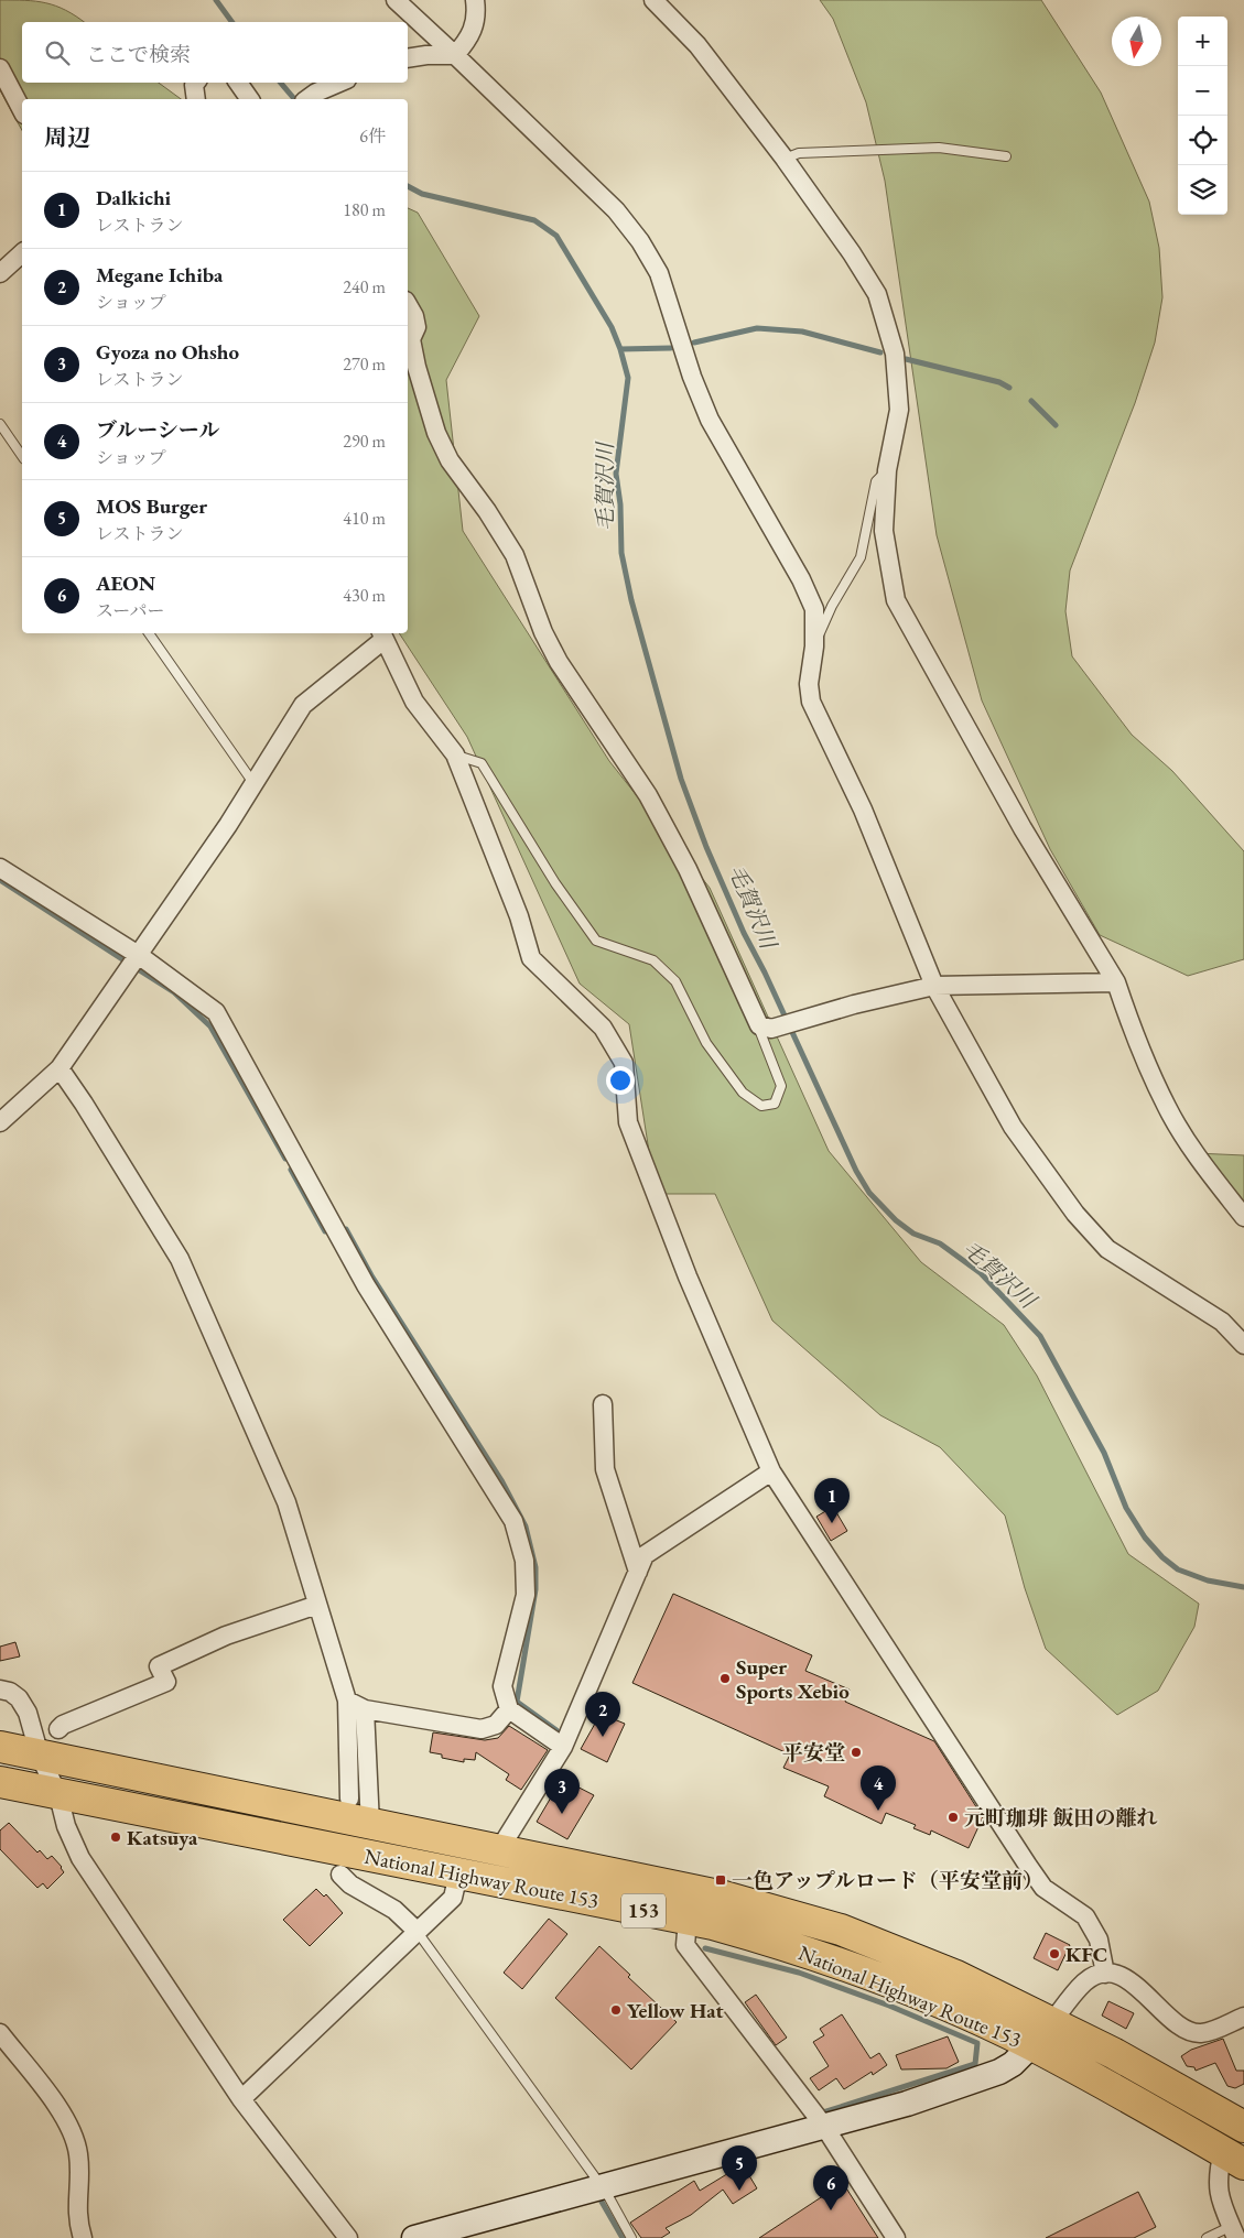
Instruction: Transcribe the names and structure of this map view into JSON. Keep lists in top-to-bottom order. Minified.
{"streets":{"highway":["National Highway Route 153","153"]},"water":["毛賀沢川"],"places":{"other":["Super Sports Xebio","平安堂","元町珈琲 飯田の離れ","Katsuya","KFC","Yellow Hat"],"transit":["一色アップルロード（平安堂前）"]},"north":"bottom","page":{"map_buttons":["+","−"],"search":"ここで検索","heading":["周辺","6件"],"list":[{"mark":"1","name":"Dalkichi","note":"レストラン","value":"180 m"},{"mark":"2","name":"Megane Ichiba","note":"ショップ","value":"240 m"},{"mark":"3","name":"Gyoza no Ohsho","note":"レストラン","value":"270 m"},{"mark":"4","name":"ブルーシール","note":"ショップ","value":"290 m"},{"mark":"5","name":"MOS Burger","note":"レストラン","value":"410 m"},{"mark":"6","name":"AEON","note":"スーパー","value":"430 m"}],"pins":["1","2","4","3","5","6"]}}
